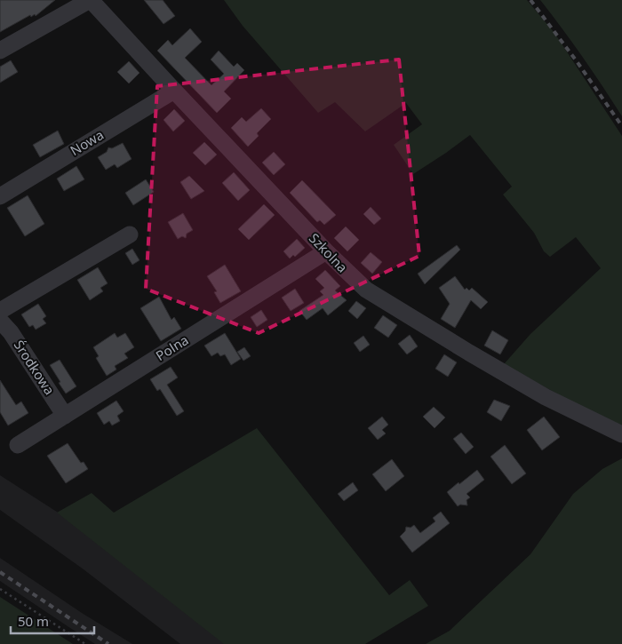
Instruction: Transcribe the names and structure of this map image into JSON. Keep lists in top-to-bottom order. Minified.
{"streets":{"street":["Nowa","Szkolna","Polna","Środkowa"]},"crossings":[["Nowa","Szkolna"],["Szkolna","Polna"],["Polna","Środkowa"]],"scale_bar":"50 m"}
